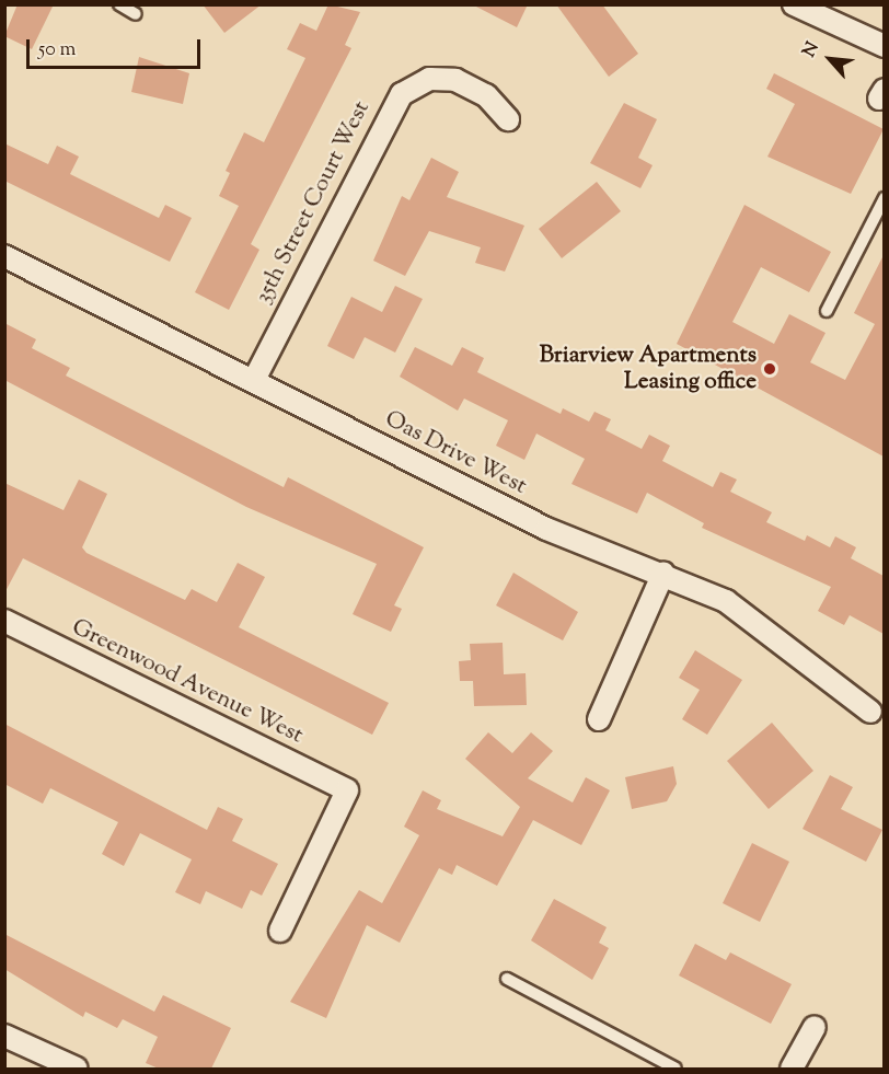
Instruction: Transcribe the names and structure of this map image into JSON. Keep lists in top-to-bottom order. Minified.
{"streets":{"street":["35th Street Court West","Oas Drive West","Greenwood Avenue West"]},"crossings":[["35th Street Court West","Oas Drive West"]],"places":["Briarview Apartments Leasing office"],"scale_bar":"50 m","north":"top left"}
